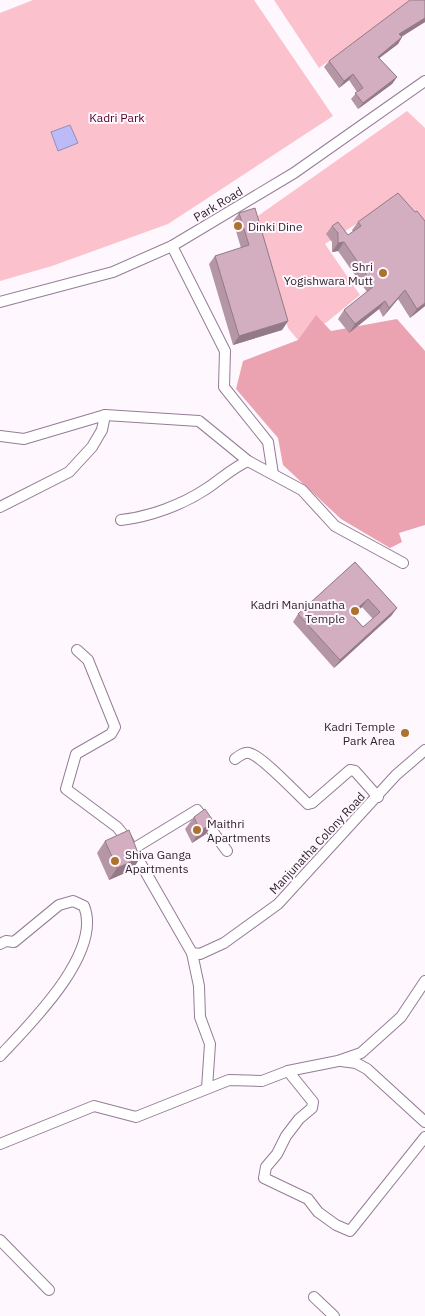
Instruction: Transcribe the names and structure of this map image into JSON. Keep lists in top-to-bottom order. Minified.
{"streets":{"street":["Park Road","Manjunatha Colony Road"]},"parks":["Kadri Park"],"places":["Dinki Dine","Shri Yogishwara Mutt","Kadri Manjunatha Temple","Kadri Temple Park Area","Maithri Apartments","Shiva Ganga Apartments"]}
